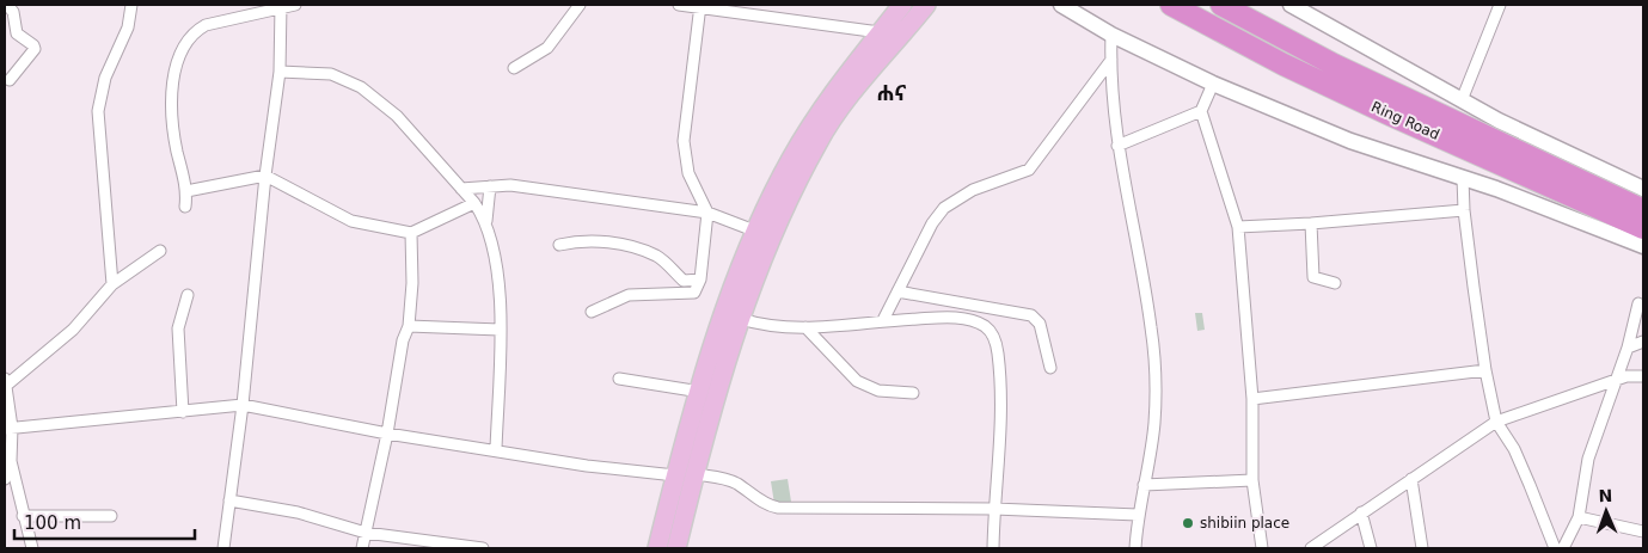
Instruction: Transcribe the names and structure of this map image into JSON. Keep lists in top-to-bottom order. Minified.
{"streets":{"highway":["Ring Road"]},"districts":["ሐና"],"places":["shibiin place"],"scale_bar":"100 m","north":"top"}
